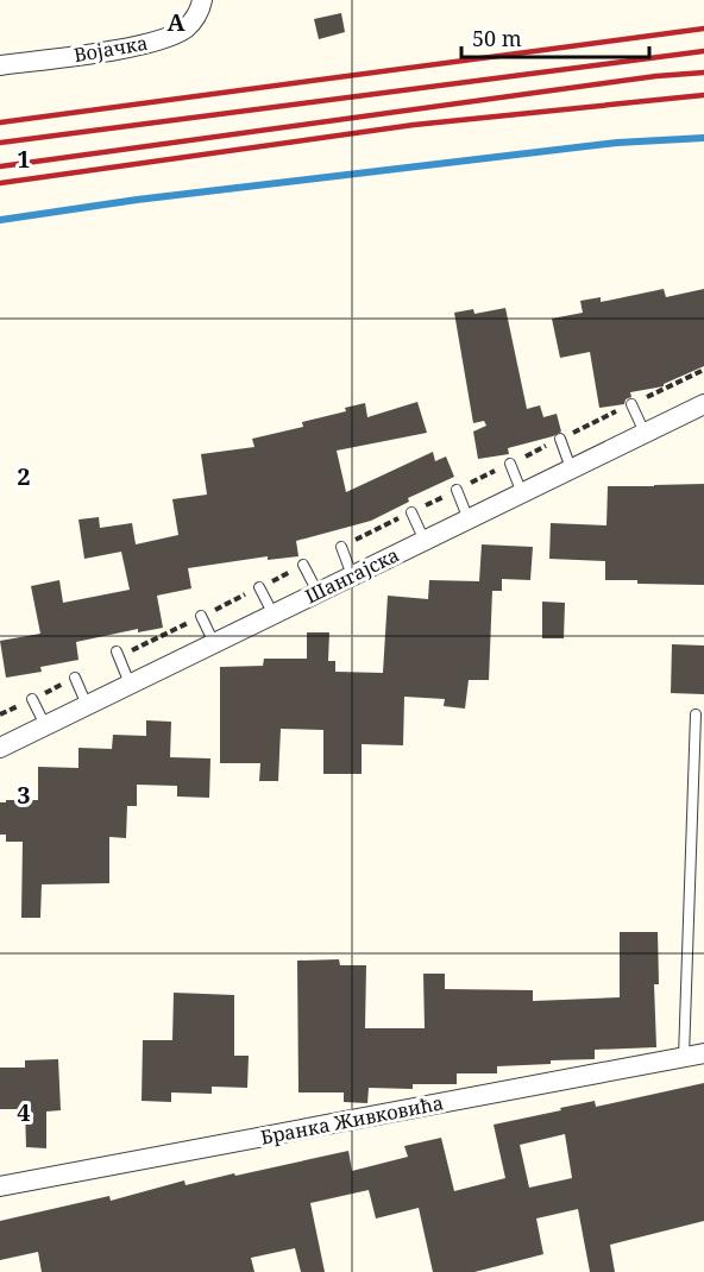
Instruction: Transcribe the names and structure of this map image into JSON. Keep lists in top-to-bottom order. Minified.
{"streets":{"street":["Војачка","Шангајска","Бранка Живковића"]},"scale_bar":"50 m","grid":{"columns":["A"],"rows":["1","2","3","4"]}}
